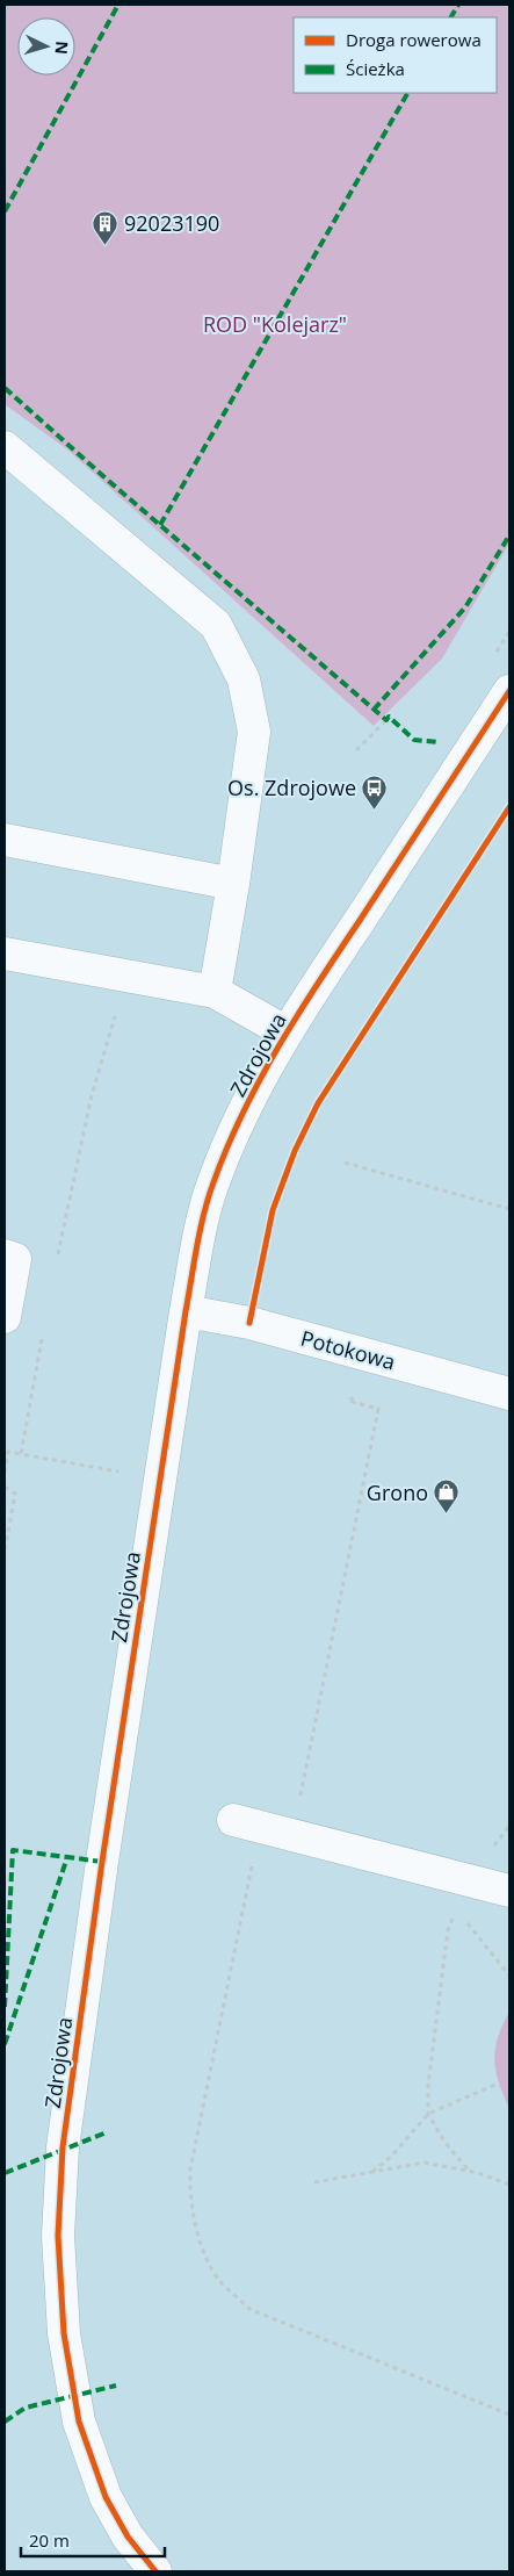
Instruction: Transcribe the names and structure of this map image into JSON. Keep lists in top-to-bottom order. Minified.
{"streets":{"street":["Zdrojowa","Potokowa"]},"crossings":[["Zdrojowa","Potokowa"]],"parks":["ROD \"Kolejarz\""],"places":{"building":["92023190"],"bus stop":["Os. Zdrojowe"],"shop":["Grono"]},"legend":["Droga rowerowa","Ścieżka"],"scale_bar":"20 m","north":"right"}
